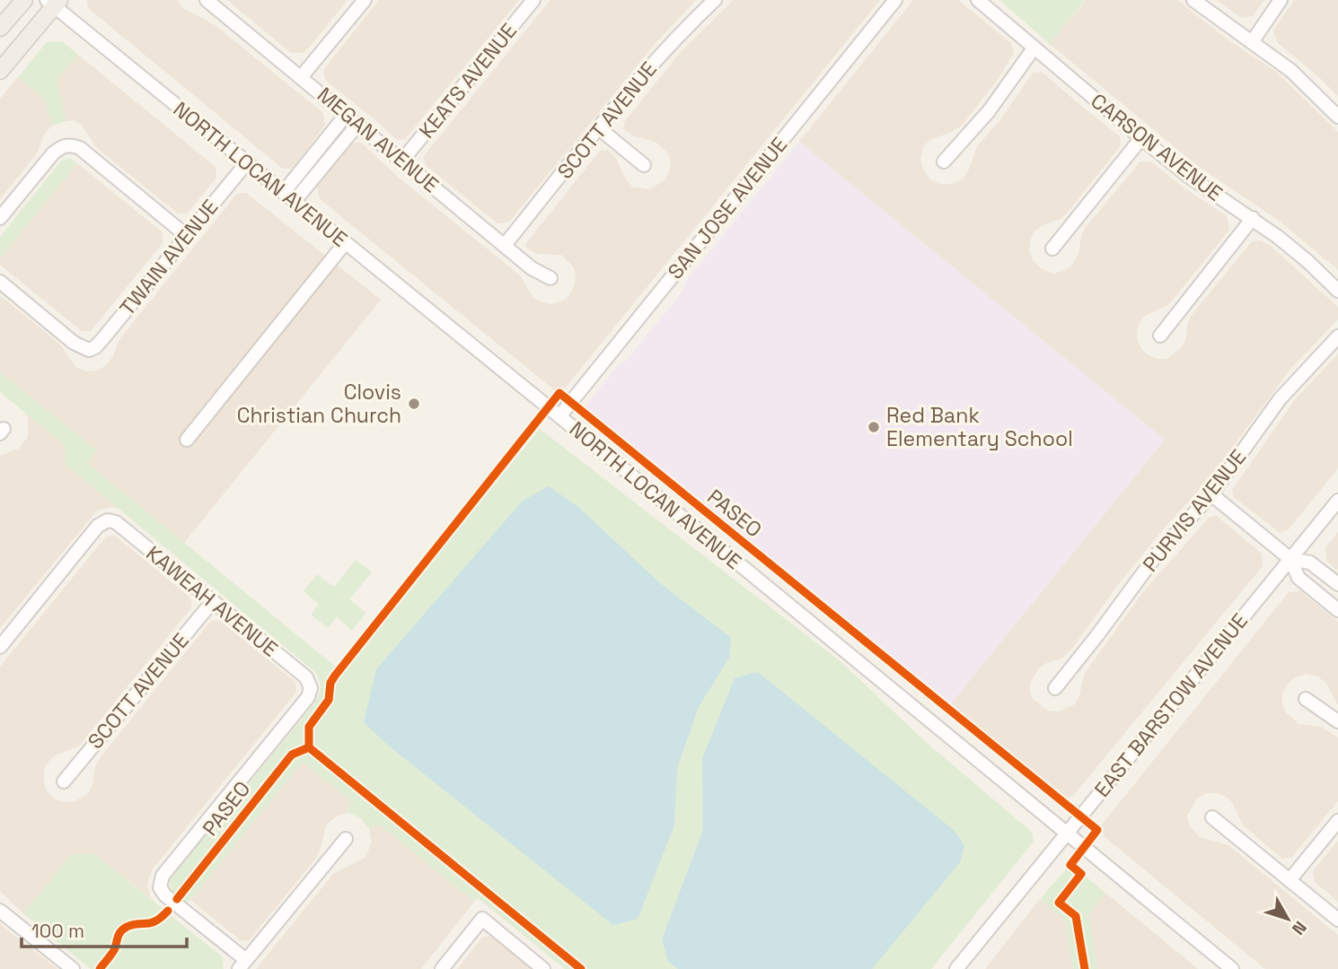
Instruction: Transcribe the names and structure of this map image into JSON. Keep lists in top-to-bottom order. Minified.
{"streets":{"street":["KEATS AVENUE","SCOTT AVENUE","MEGAN AVENUE","CARSON AVENUE","NORTH LOCAN AVENUE","SAN JOSE AVENUE","TWAIN AVENUE","PURVIS AVENUE","KAWEAH AVENUE","EAST BARSTOW AVENUE"],"cycle path":["PASEO"]},"crossings":[["KEATS AVENUE","MEGAN AVENUE"],["SCOTT AVENUE","MEGAN AVENUE"],["SCOTT AVENUE","KAWEAH AVENUE"],["NORTH LOCAN AVENUE","SAN JOSE AVENUE"],["NORTH LOCAN AVENUE","TWAIN AVENUE"],["NORTH LOCAN AVENUE","EAST BARSTOW AVENUE"]],"places":["Clovis Christian Church","Red Bank Elementary School"],"scale_bar":"100 m","north":"bottom right"}
